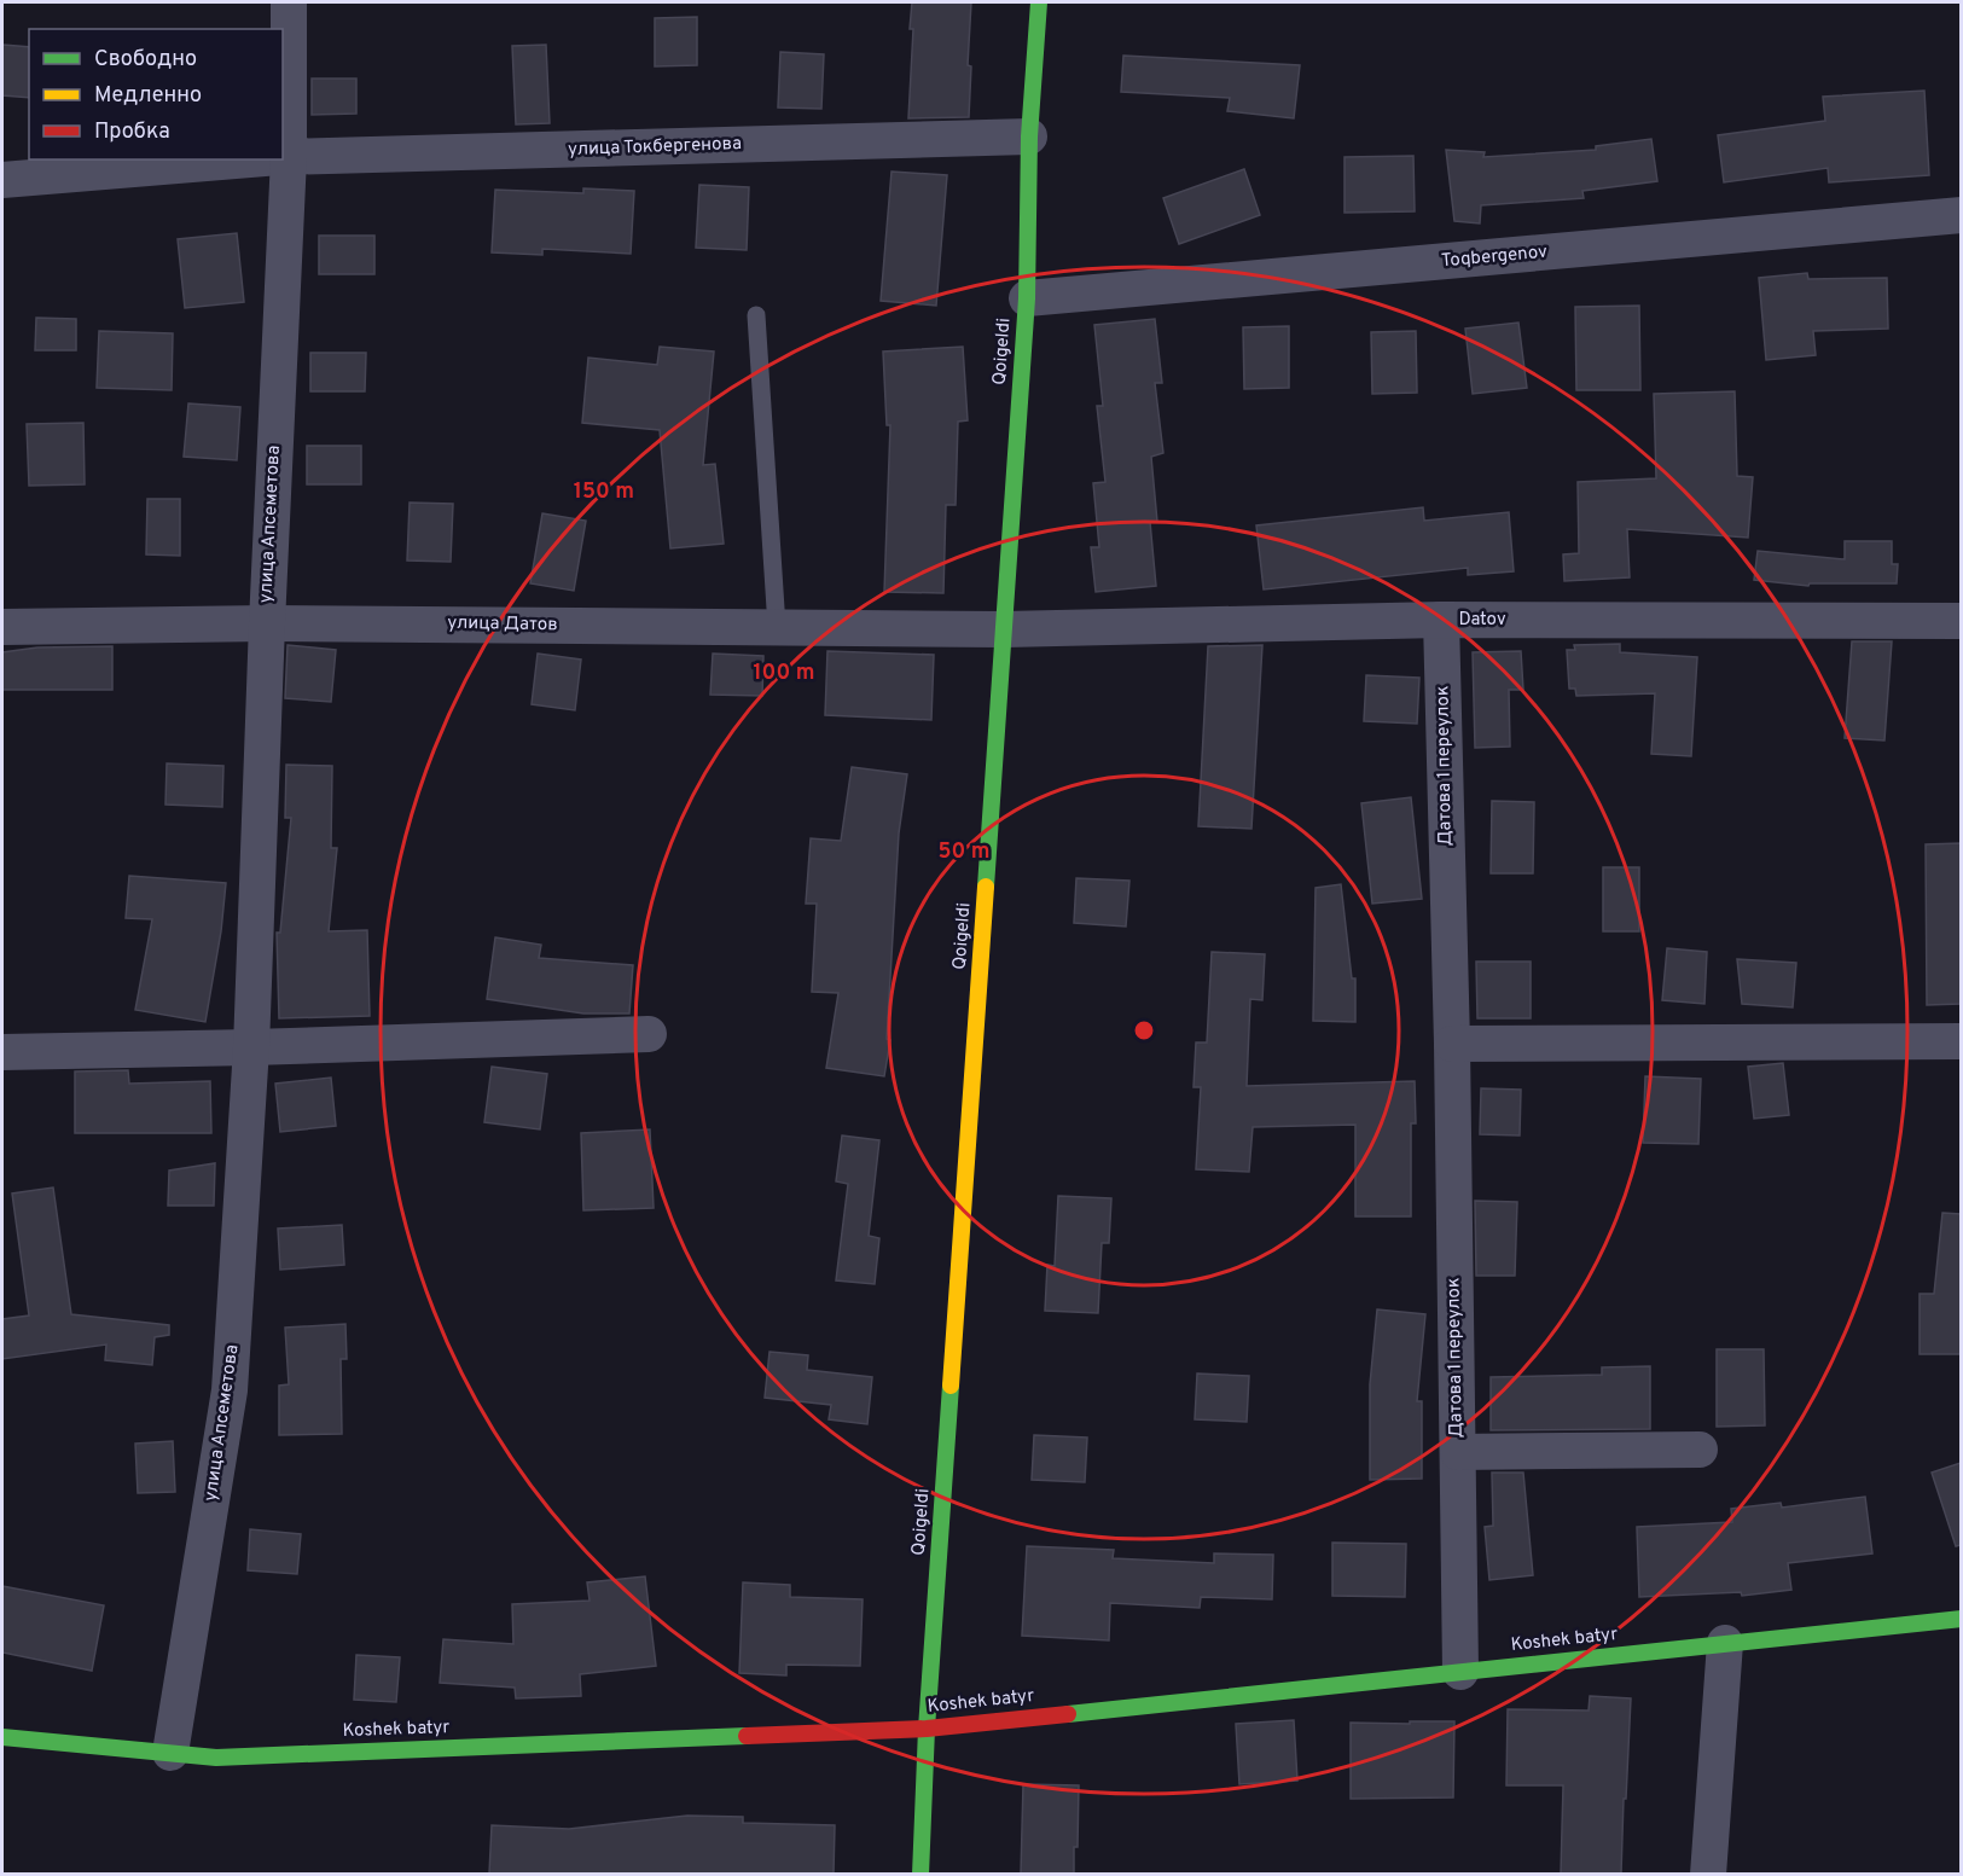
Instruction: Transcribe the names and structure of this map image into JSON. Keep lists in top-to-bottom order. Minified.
{"streets":{"street":["улица Токбергенова","Toqbergenov","Qoigeldi","улица Апсеметова","Datov","улица Датов","Датова 1 переулок","Koshek batyr"]},"crossings":[["улица Токбергенова","Qoigeldi"],["улица Токбергенова","улица Апсеметова"],["Toqbergenov","Qoigeldi"],["Qoigeldi","Datov"],["Qoigeldi","улица Датов"],["Qoigeldi","Koshek batyr"],["улица Апсеметова","улица Датов"],["улица Апсеметова","Koshek batyr"],["Datov","улица Датов"],["Datov","Датова 1 переулок"],["Датова 1 переулок","Koshek batyr"]],"legend":["Свободно","Медленно","Пробка"],"rings":["150 m","100 m","50 m"]}
